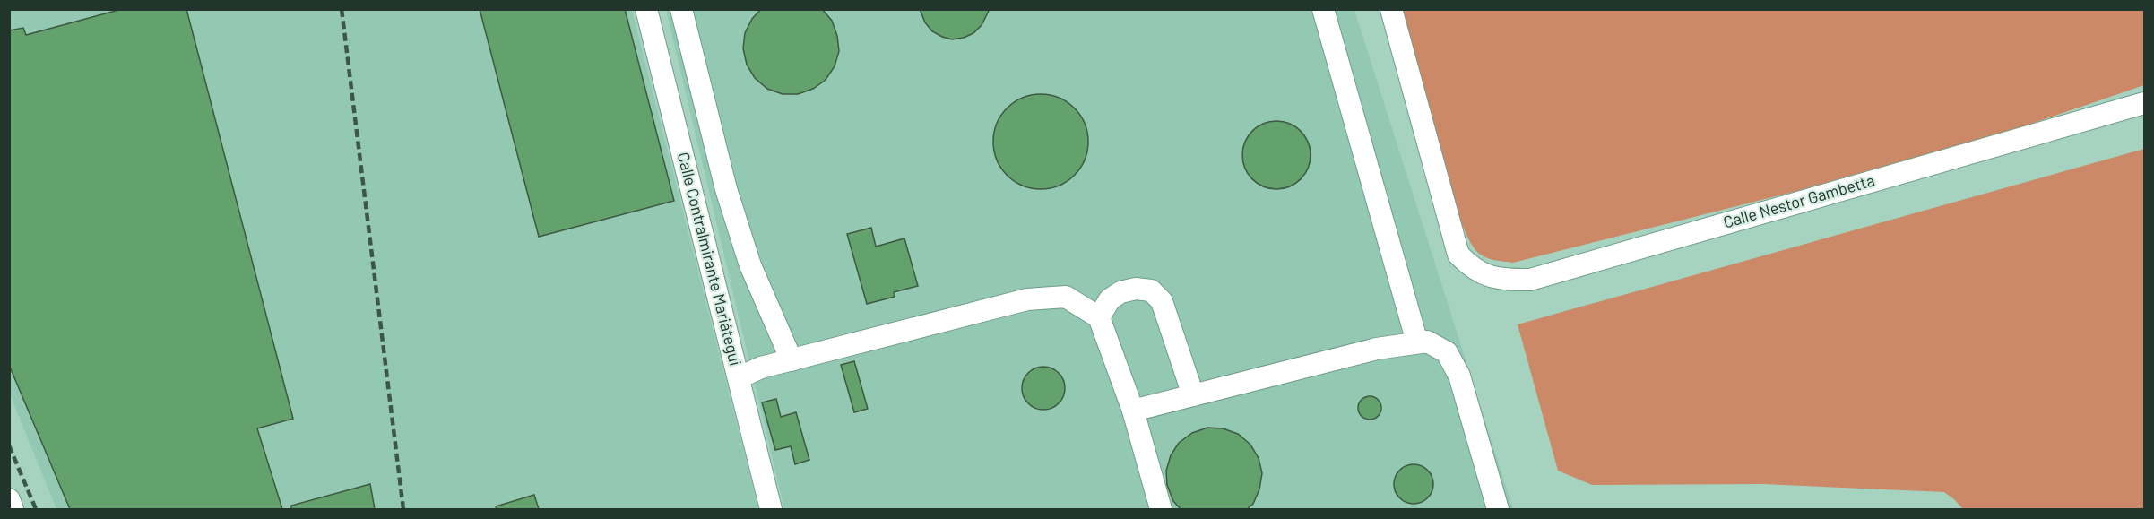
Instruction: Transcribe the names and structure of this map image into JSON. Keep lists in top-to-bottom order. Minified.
{"streets":{"street":["Calle Nestor Gambetta","Calle Contralmirante Mariátegui"]}}
